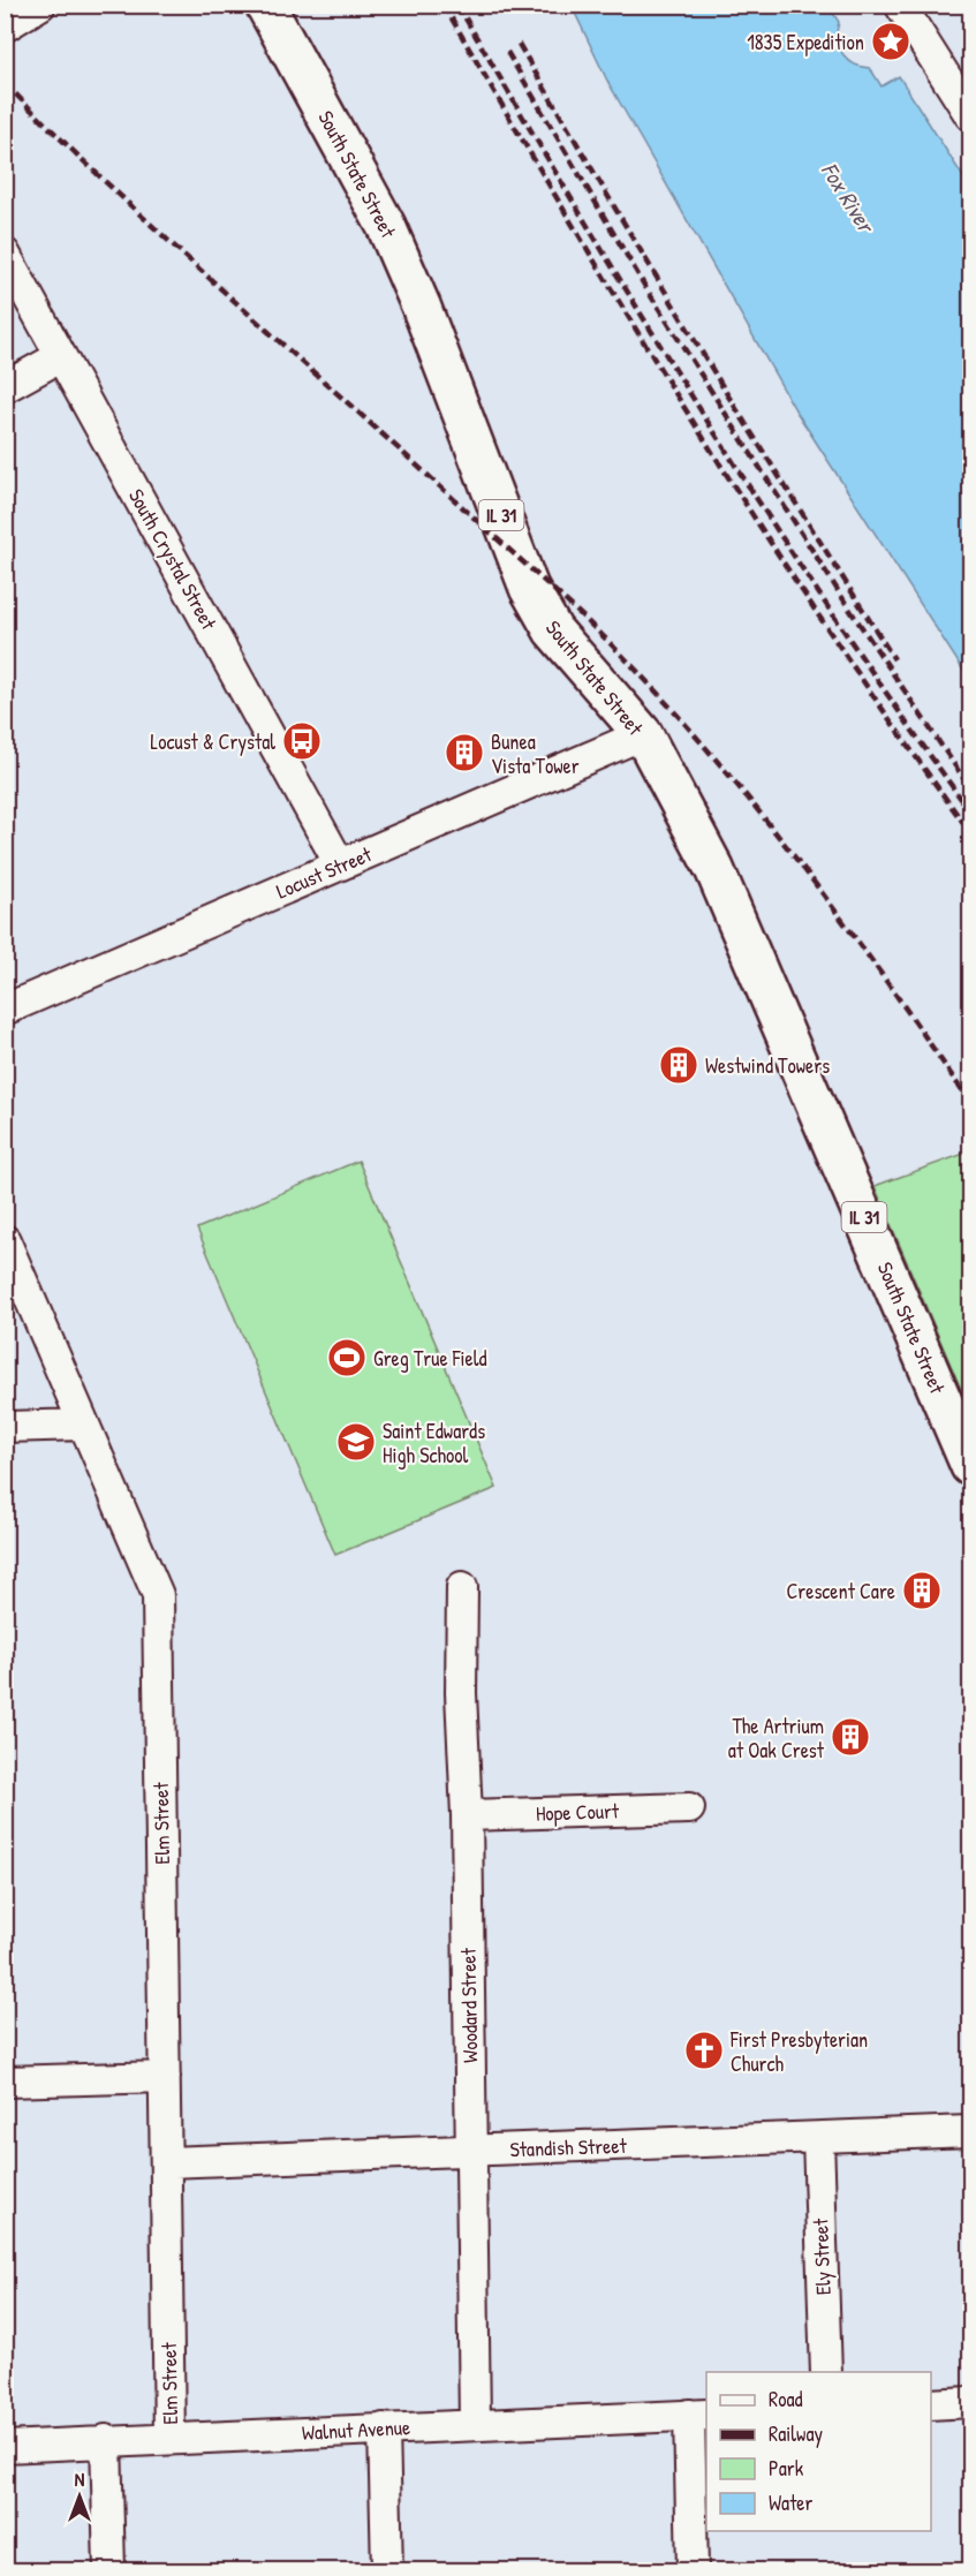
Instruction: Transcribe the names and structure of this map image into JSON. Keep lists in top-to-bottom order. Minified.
{"streets":{"main road":["South State Street","IL 31"],"street":["South Crystal Street","Locust Street","Hope Court","Elm Street","Woodard Street","Standish Street","Ely Street","Walnut Avenue"]},"crossings":[["South State Street","Locust Street"],["South Crystal Street","Locust Street"],["Hope Court","Woodard Street"],["Elm Street","Standish Street"],["Elm Street","Walnut Avenue"],["Woodard Street","Standish Street"],["Woodard Street","Walnut Avenue"],["Standish Street","Ely Street"]],"water":["Fox River"],"places":{"place":["1835 Expedition"],"bus stop":["Locust & Crystal"],"building":["Bunea Vista Tower","Westwind Towers","Crescent Care","The Artrium at Oak Crest"],"sports":["Greg True Field"],"school or university":["Saint Edwards High School"],"church":["First Presbyterian Church"]},"legend":["Road","Railway","Park","Water"],"north":"top"}
